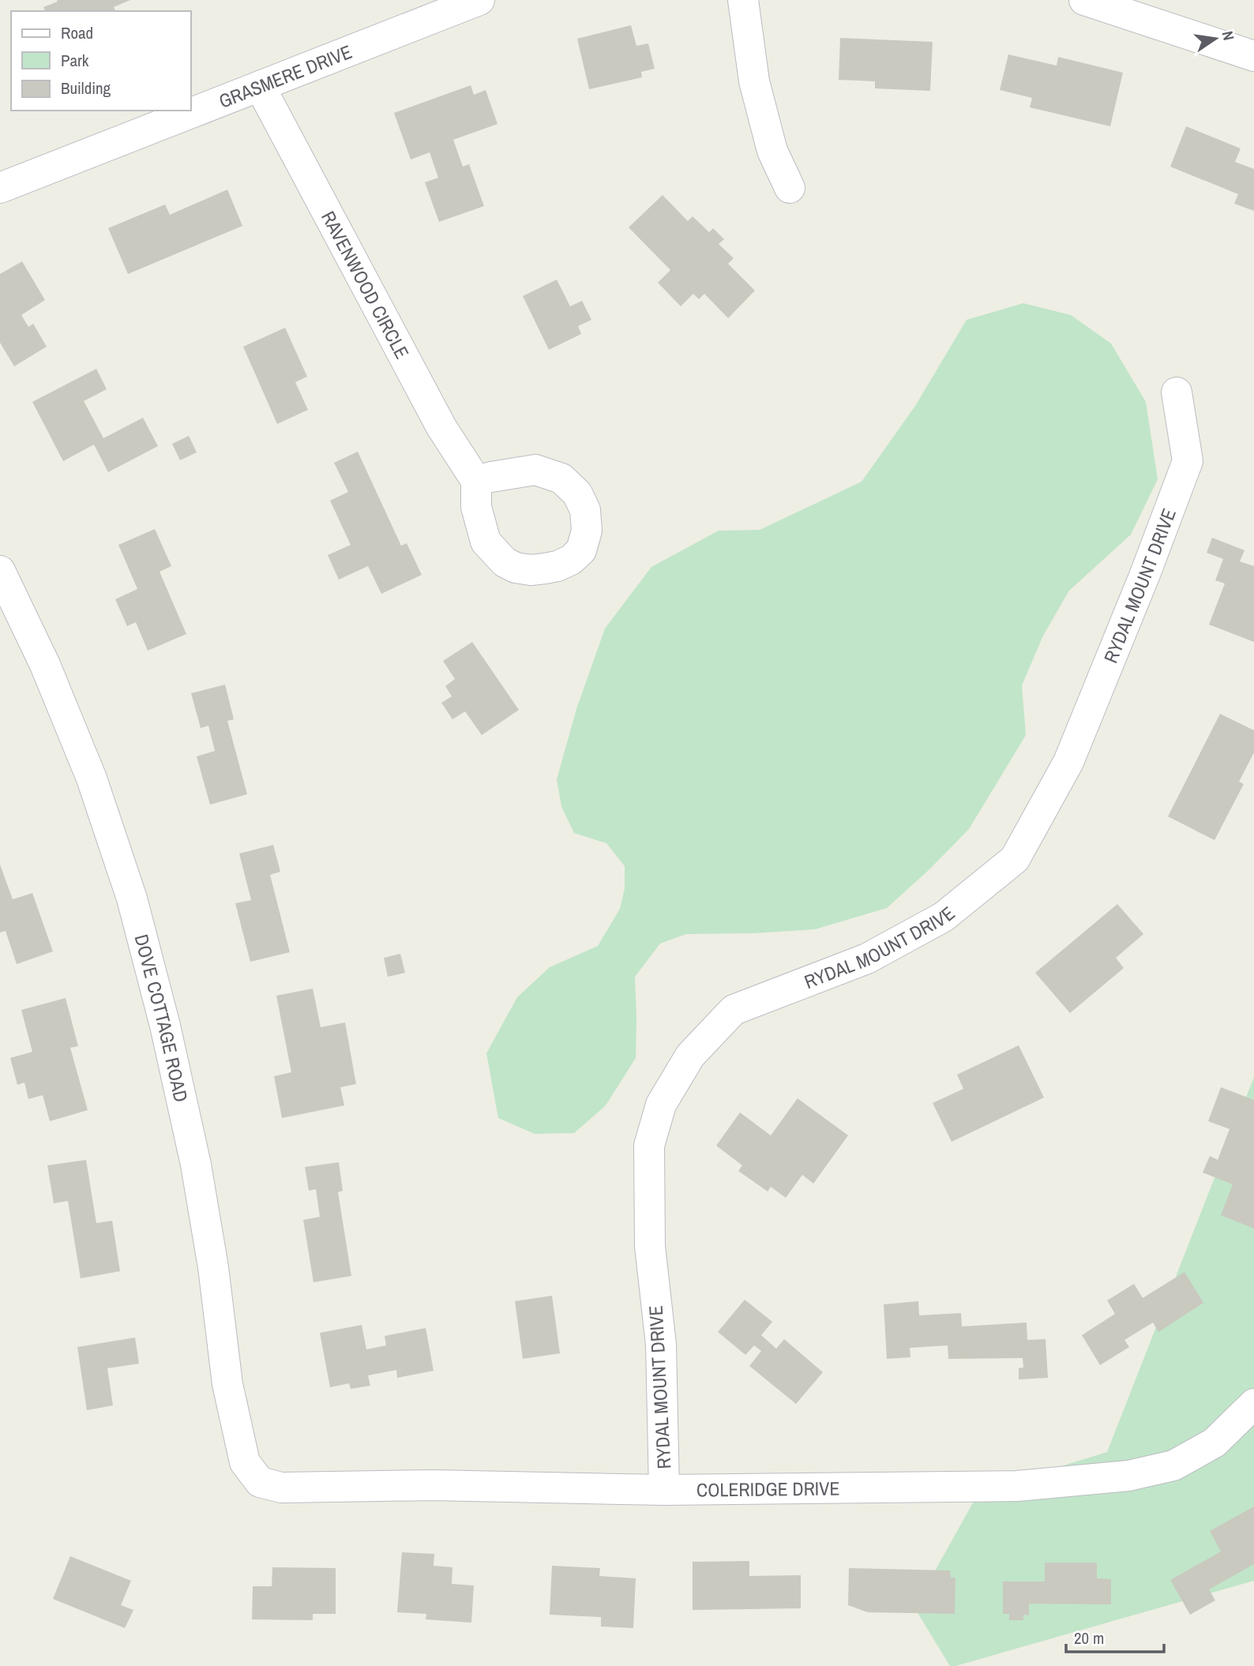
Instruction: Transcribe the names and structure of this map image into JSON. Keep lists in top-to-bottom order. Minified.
{"streets":{"street":["GRASMERE DRIVE","RAVENWOOD CIRCLE","RYDAL MOUNT DRIVE","DOVE COTTAGE ROAD","COLERIDGE DRIVE"]},"crossings":[["GRASMERE DRIVE","RAVENWOOD CIRCLE"],["RYDAL MOUNT DRIVE","COLERIDGE DRIVE"],["DOVE COTTAGE ROAD","COLERIDGE DRIVE"]],"legend":["Road","Park","Building"],"scale_bar":"20 m","north":"right"}
